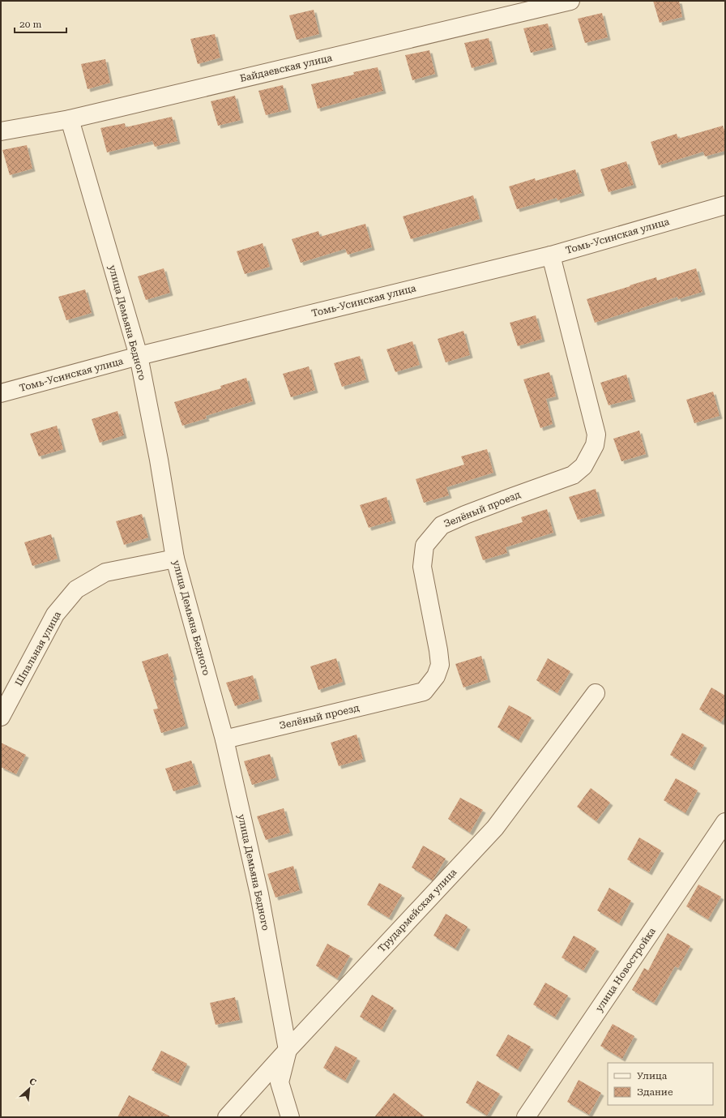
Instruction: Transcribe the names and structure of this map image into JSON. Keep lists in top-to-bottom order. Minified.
{"streets":{"street":["Байдаевская улица","Томь-Усинская улица","улица Демьяна Бедного","Зелёный проезд","Шпальная улица","Трудармейская улица","улица Новостройка"]},"crossings":[["Байдаевская улица","улица Демьяна Бедного"],["Томь-Усинская улица","улица Демьяна Бедного"],["Томь-Усинская улица","Зелёный проезд"],["улица Демьяна Бедного","Зелёный проезд"],["улица Демьяна Бедного","Шпальная улица"],["улица Демьяна Бедного","Трудармейская улица"]],"legend":["Улица","Здание"],"scale_bar":"20 m","north":"top right"}
